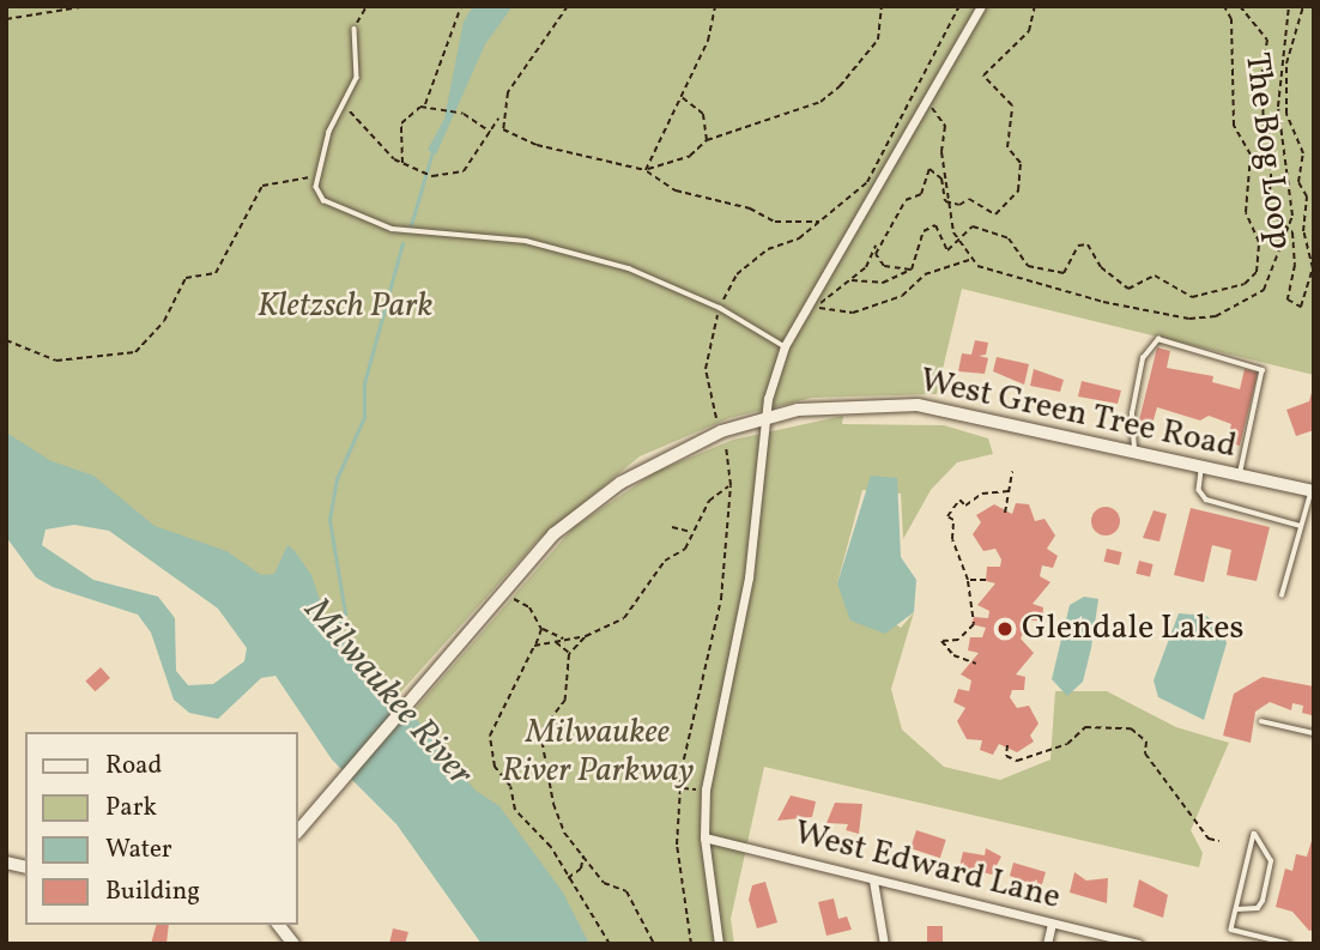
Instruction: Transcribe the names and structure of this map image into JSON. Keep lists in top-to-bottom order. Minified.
{"streets":{"street":["West Green Tree Road","West Edward Lane"],"path":["The Bog Loop"]},"water":["Milwaukee River"],"parks":["Kletzsch Park","Milwaukee River Parkway"],"places":["Glendale Lakes"],"legend":["Road","Park","Water","Building"]}
